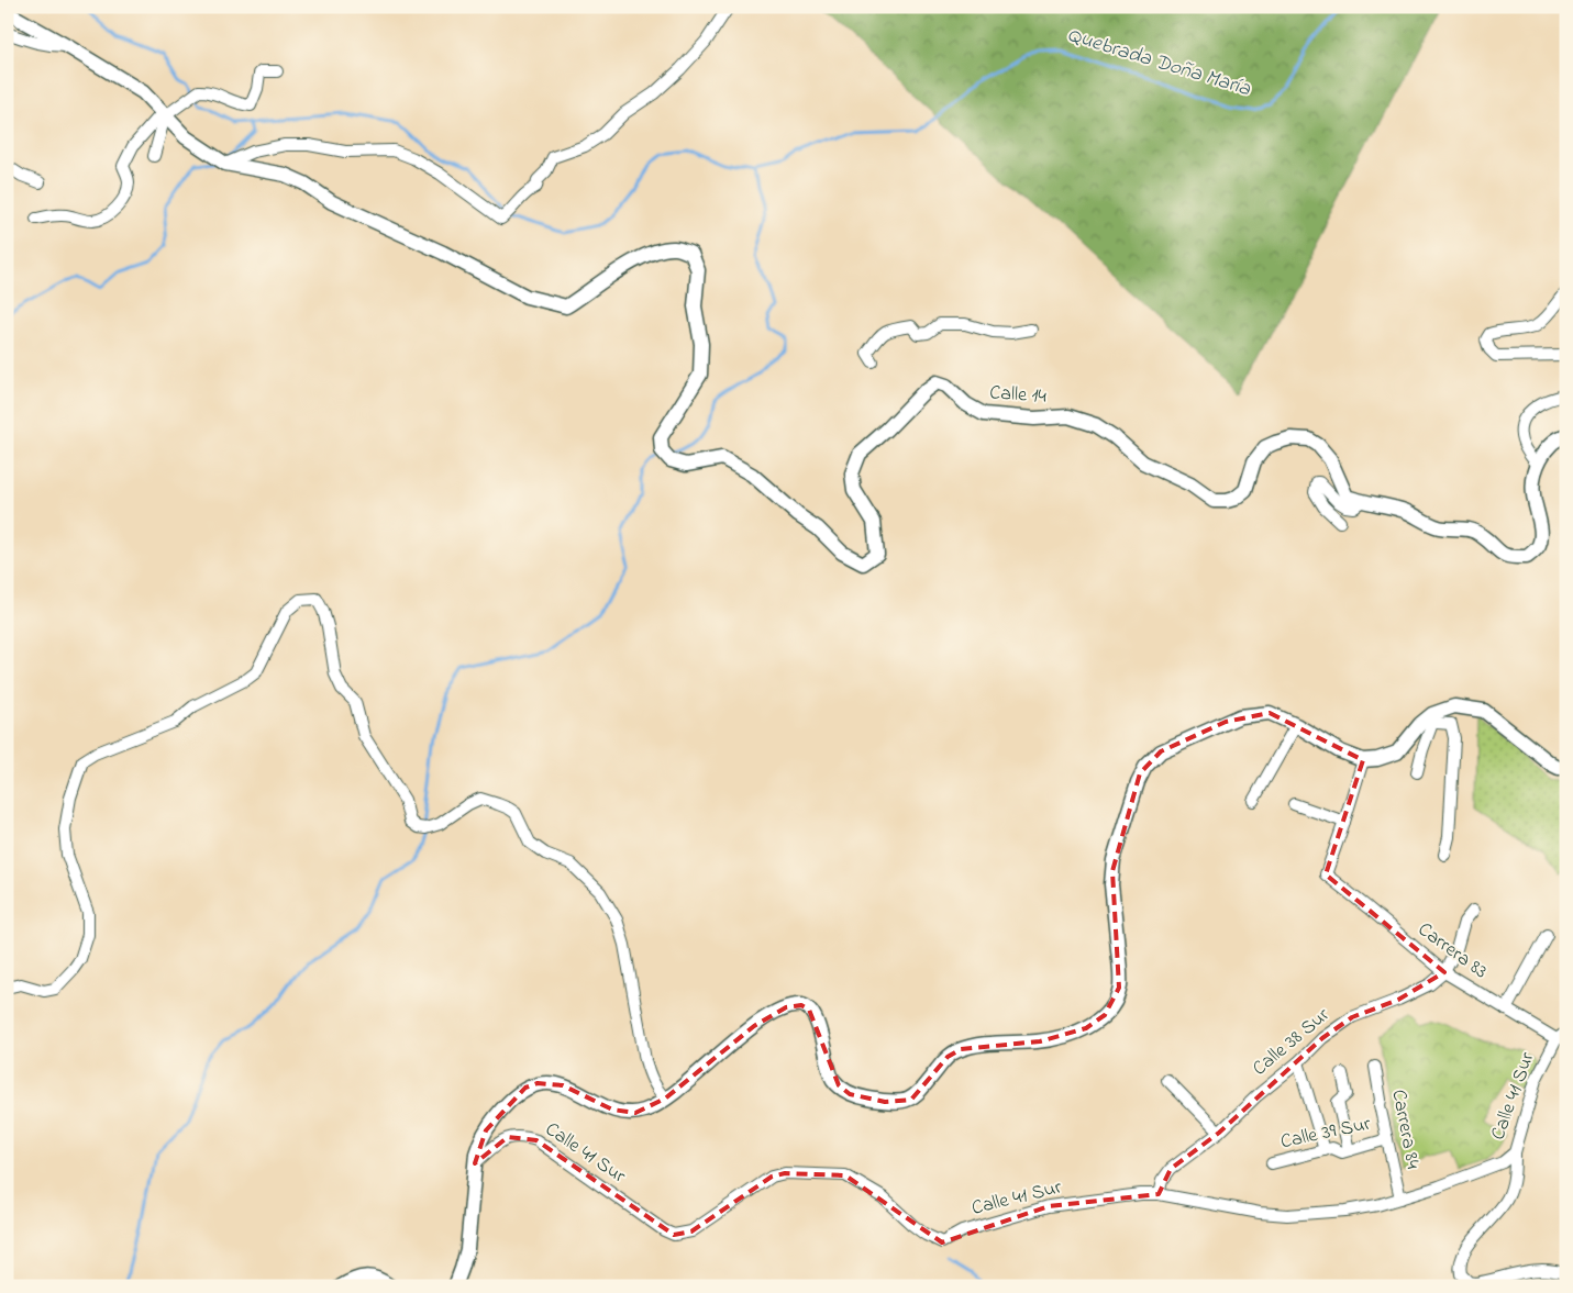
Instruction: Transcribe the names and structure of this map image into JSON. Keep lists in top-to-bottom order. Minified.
{"streets":{"street":["Calle 14","Carrera 83","Calle 38 Sur","Calle 41 Sur","Carrera 84","Calle 39 Sur"]},"crossings":[["Carrera 83","Calle 38 Sur"],["Carrera 83","Calle 41 Sur"],["Calle 38 Sur","Calle 41 Sur"],["Calle 41 Sur","Carrera 84"],["Carrera 84","Calle 39 Sur"]],"water":["Quebrada Doña María"]}
